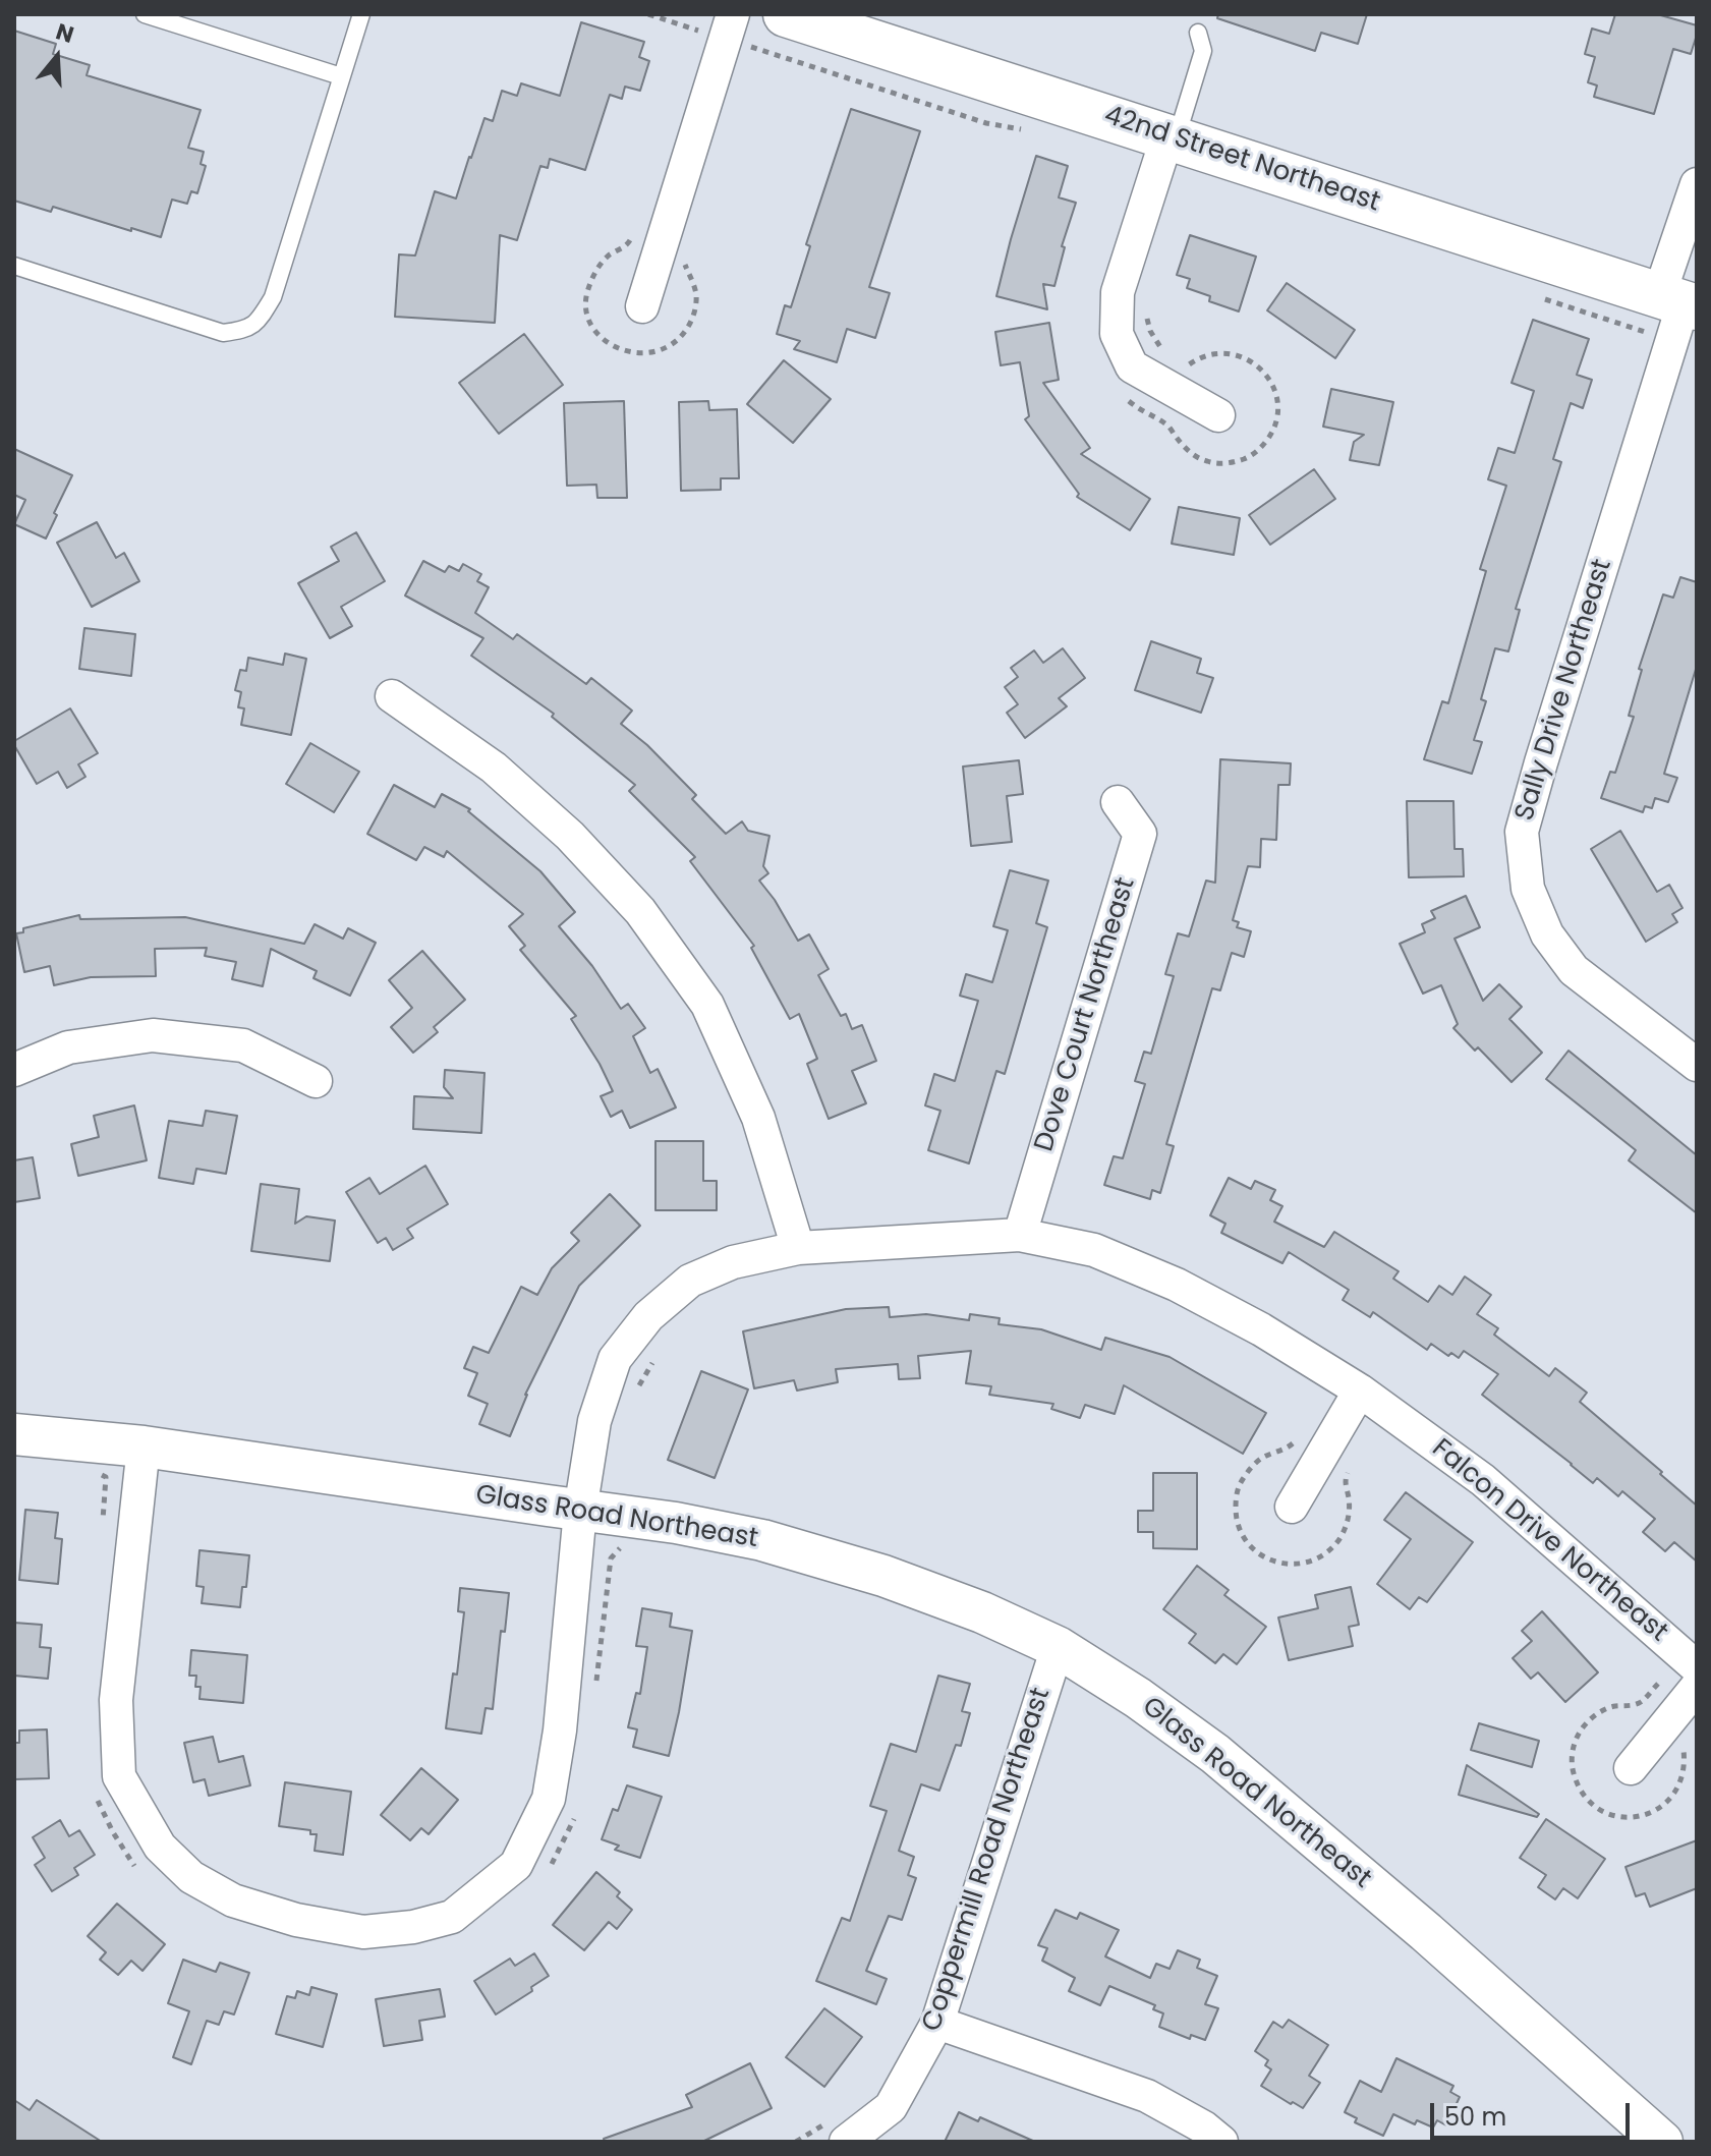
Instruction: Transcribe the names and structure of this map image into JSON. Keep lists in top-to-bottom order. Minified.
{"streets":{"main road":["42nd Street Northeast"],"street":["Sally Drive Northeast","Dove Court Northeast","Glass Road Northeast","Falcon Drive Northeast","Coppermill Road Northeast"]},"crossings":[["42nd Street Northeast","Sally Drive Northeast"],["Dove Court Northeast","Falcon Drive Northeast"],["Glass Road Northeast","Falcon Drive Northeast"],["Glass Road Northeast","Coppermill Road Northeast"]],"scale_bar":"50 m","north":"top"}
